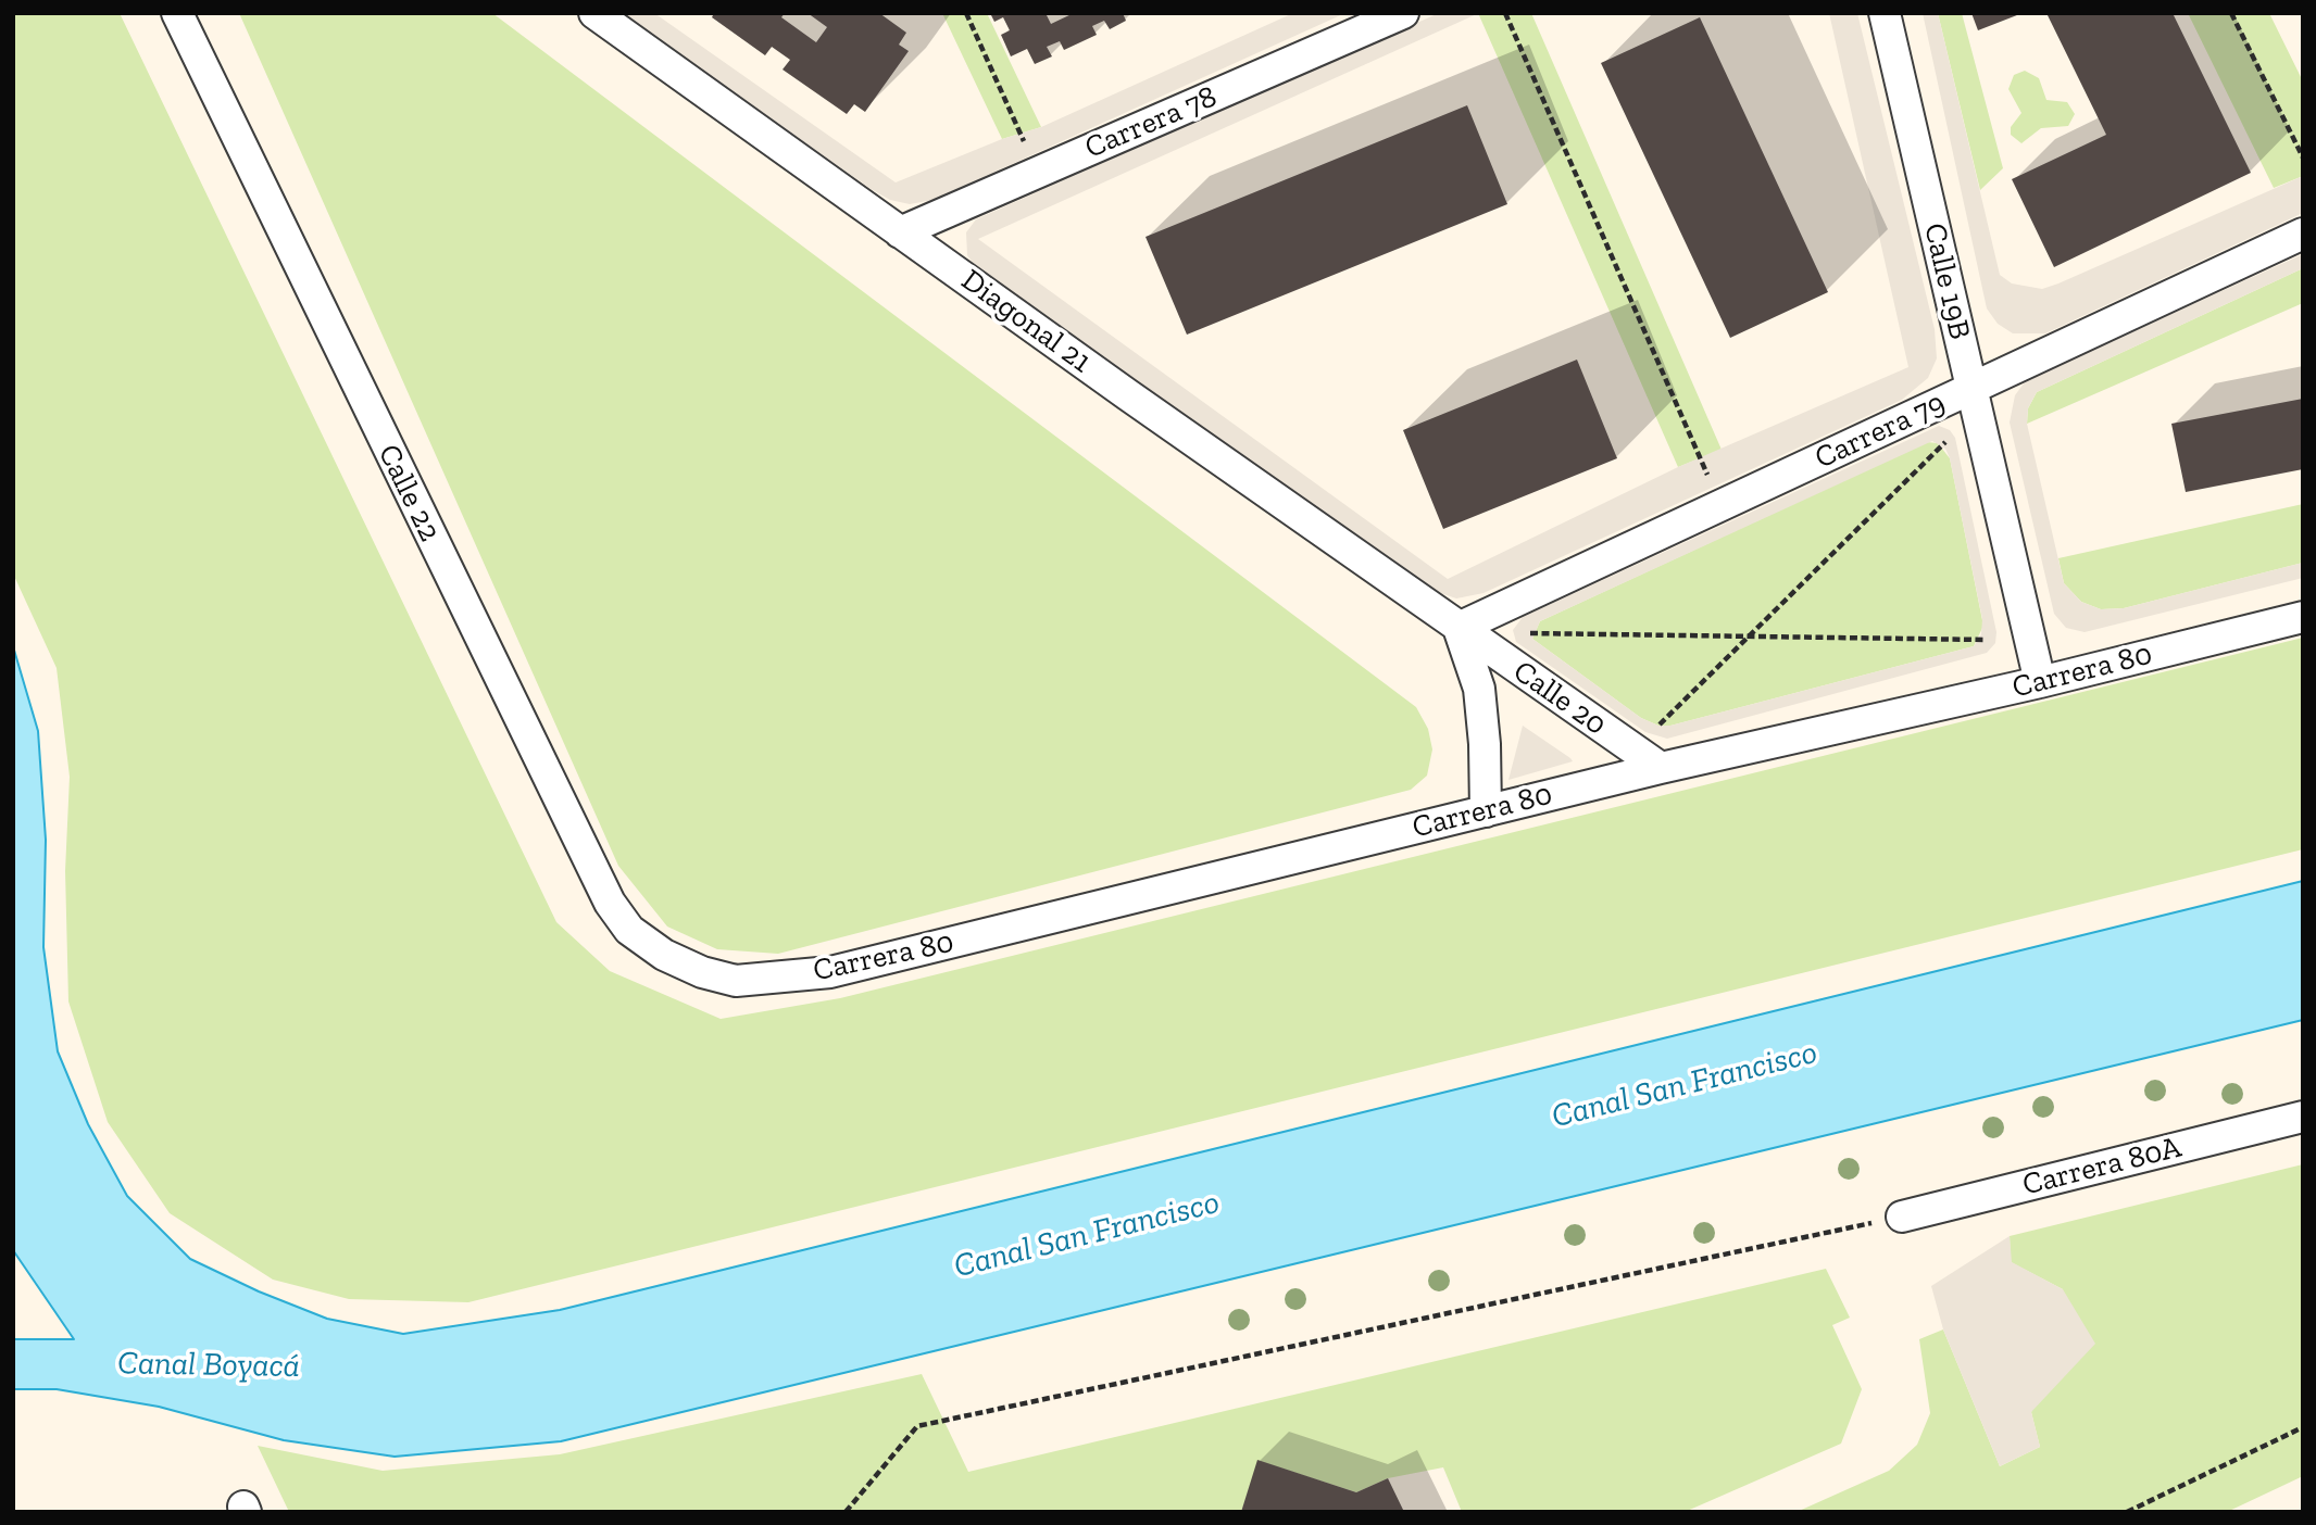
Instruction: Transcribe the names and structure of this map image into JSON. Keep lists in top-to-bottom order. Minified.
{"streets":{"street":["Carrera 78","Calle 19B","Diagonal 21","Carrera 79","Calle 22","Carrera 80","Calle 20","Carrera 80A"]},"crossings":[["Carrera 78","Diagonal 21"],["Calle 19B","Carrera 79"],["Calle 19B","Carrera 80"],["Diagonal 21","Carrera 79"],["Diagonal 21","Calle 20"],["Carrera 79","Calle 20"],["Calle 22","Carrera 80"],["Carrera 80","Calle 20"]],"water":["Canal San Francisco","Canal Boyacá"]}
